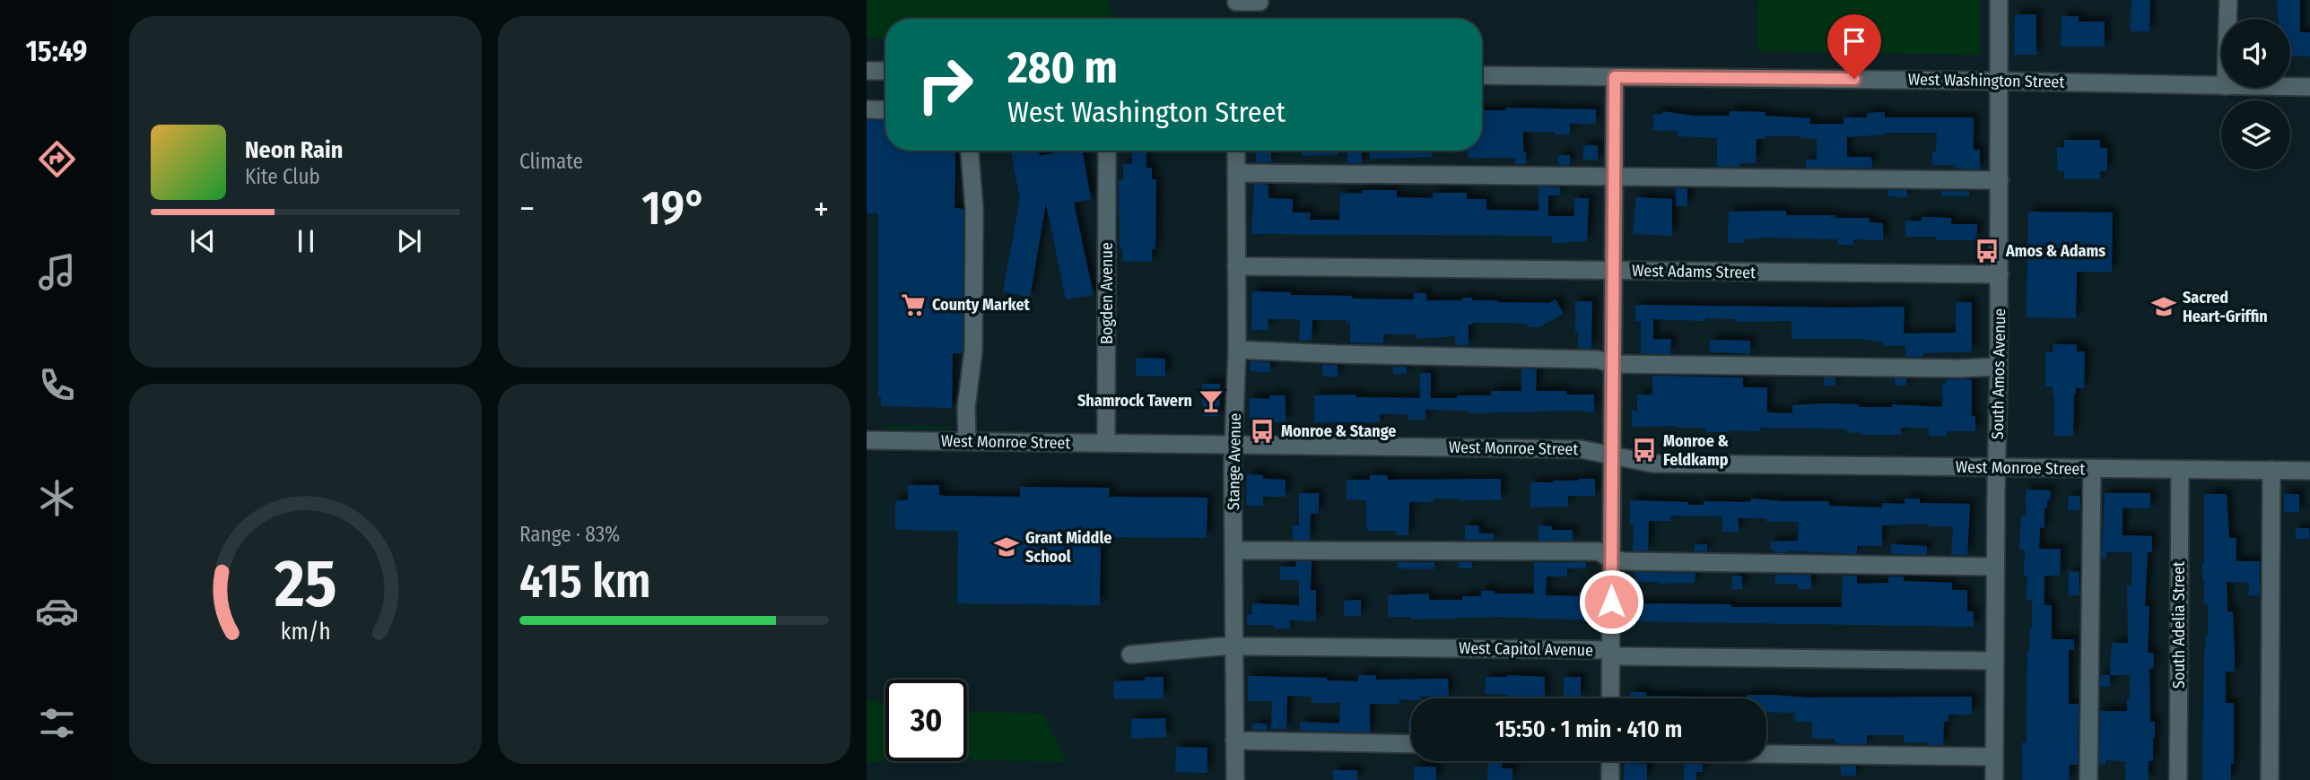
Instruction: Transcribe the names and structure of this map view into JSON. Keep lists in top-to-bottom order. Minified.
{"streets":{"street":["West Washington Street","West Adams Street","Bogden Avenue","South Amos Avenue","West Monroe Street","Stange Avenue","South Adelia Street","West Capitol Avenue"]},"crossings":[["West Washington Street","South Amos Avenue"],["West Adams Street","South Amos Avenue"],["West Adams Street","Stange Avenue"],["Bogden Avenue","West Monroe Street"],["South Amos Avenue","West Monroe Street"],["South Amos Avenue","West Capitol Avenue"],["West Monroe Street","Stange Avenue"],["West Monroe Street","South Adelia Street"],["Stange Avenue","West Capitol Avenue"]],"places":{"bus stop":["Amos & Adams","Monroe & Stange","Monroe & Feldkamp"],"supermarket":["County Market"],"school or university":["Sacred Heart-Griffin","Grant Middle School"],"bar":["Shamrock Tavern"]},"page":{"tabs":"15:49","tile":["Climate",["Range · 83%","415 km"]],"turn":["280 m","West Washington Street"],"song":["Neon Rain","Kite Club"],"heat":["−","19°","+"],"limit":"30","trip":"15:50 · 1 min · 410 m","gauge":["25","km/h"]}}
